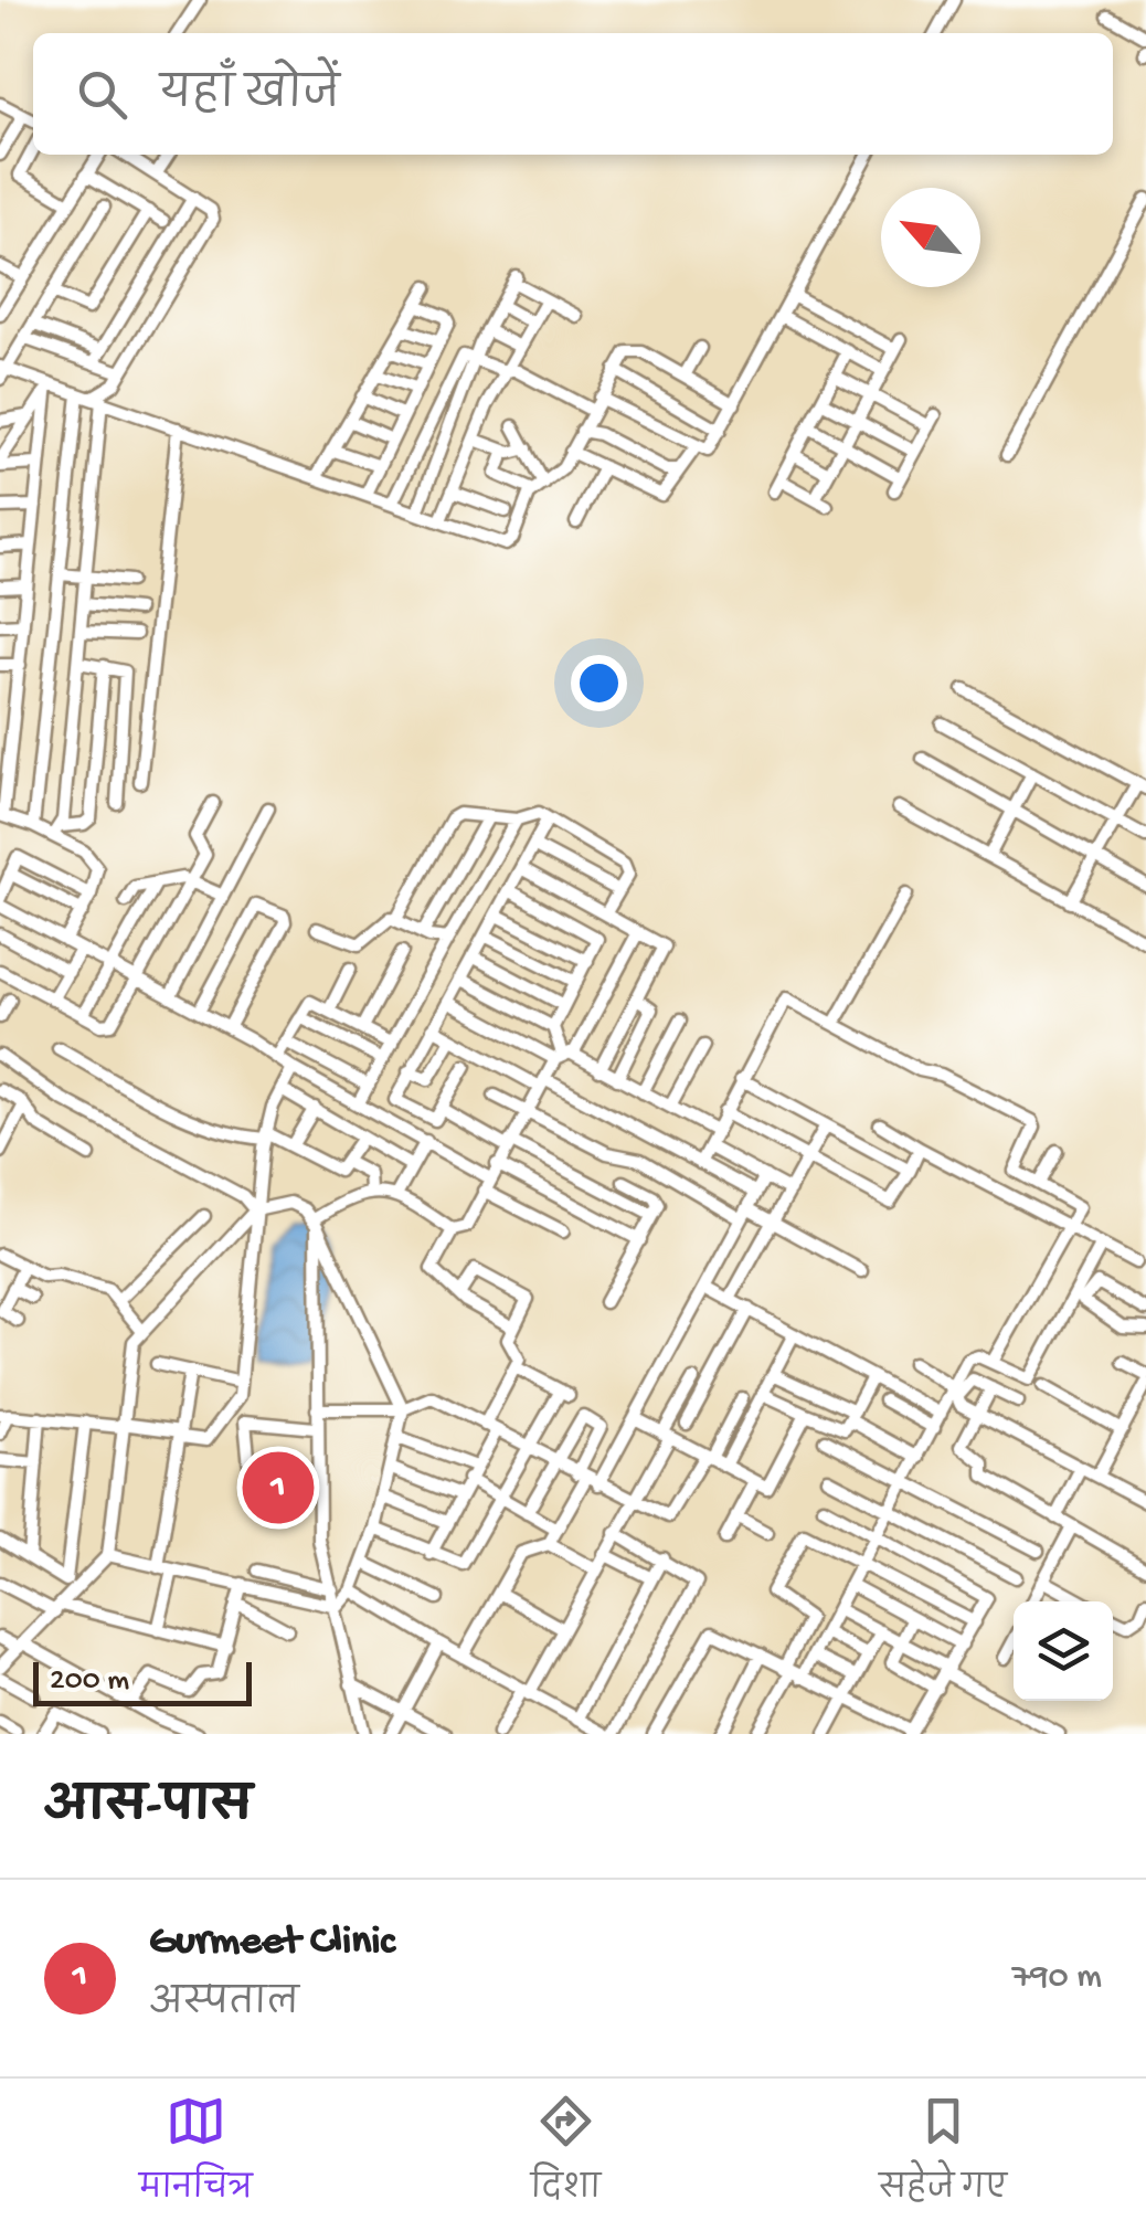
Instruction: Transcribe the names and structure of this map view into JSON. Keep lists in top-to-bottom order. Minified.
{"scale_bar":"200 m","north":"top left","page":{"search":"यहाँ खोजें","pins":"1","scale":"200 m","heading":"आस-पास","list":[{"mark":"1","name":"Gurmeet Clinic","note":"अस्पताल","value":"790 m"}],"nav":["मानचित्र","दिशा","सहेजे गए"]}}
